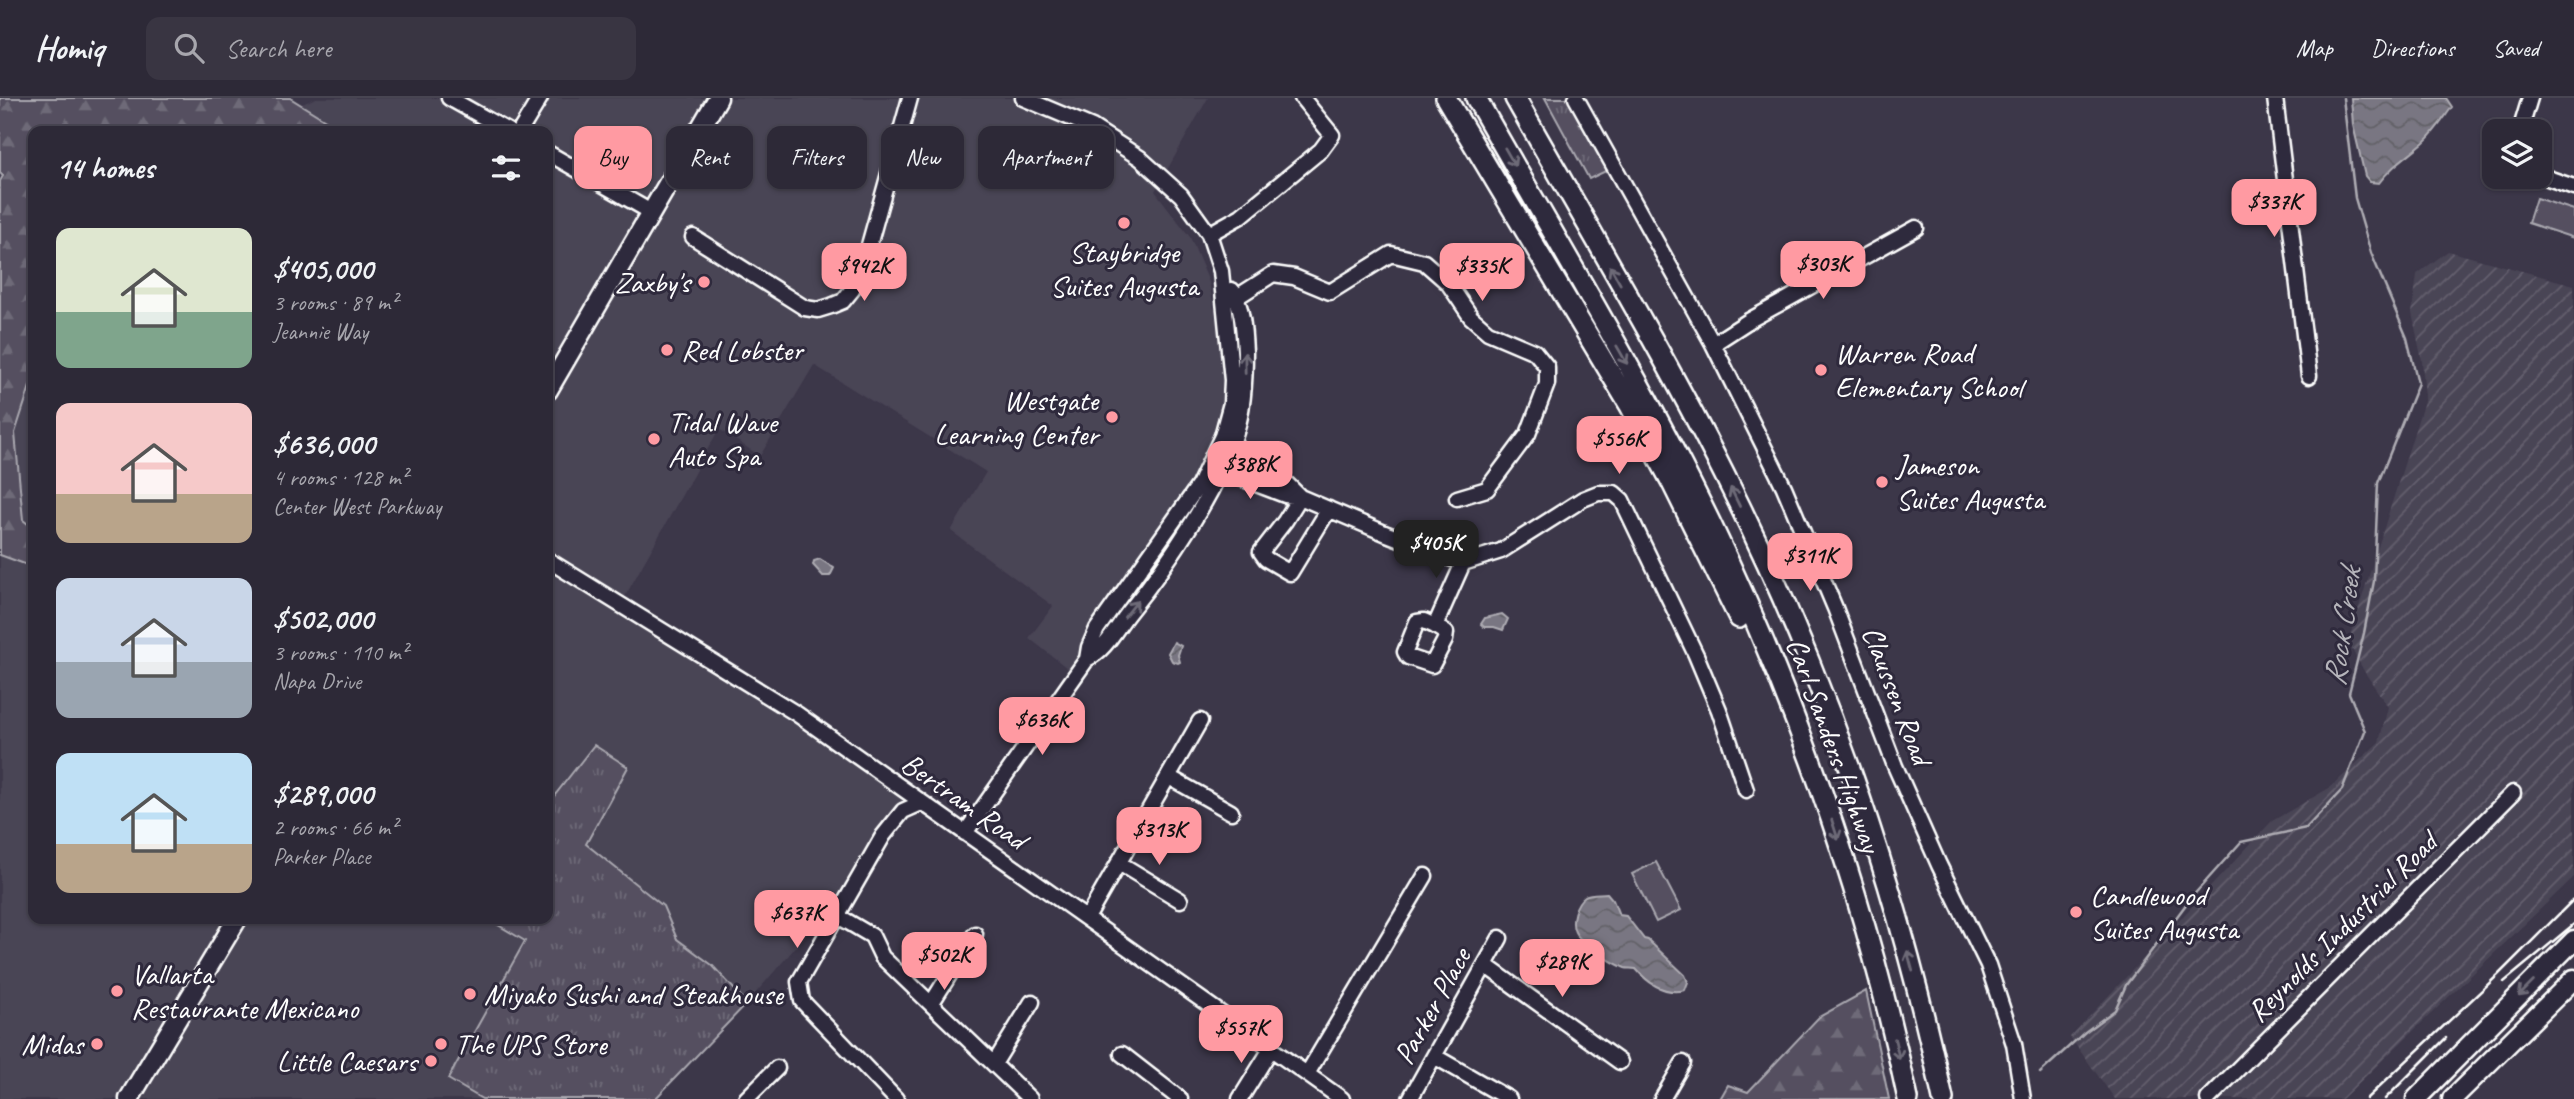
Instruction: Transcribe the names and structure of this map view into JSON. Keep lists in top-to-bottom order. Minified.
{"streets":{"highway":["Carl Sanders Highway"],"street":["Claussen Road","Bertram Road","Reynolds Industrial Road","Parker Place"]},"water":["Rock Creek"],"places":["Staybridge Suites Augusta","Zaxby's","Red Lobster","Warren Road Elementary School","Westgate Learning Center","Tidal Wave Auto Spa","Jameson Suites Augusta","Candlewood Suites Augusta","Vallarta Restaurante Mexicano","Miyako Sushi and Steakhouse","Midas","The UPS Store","Little Caesars"],"page":{"header":"Homiq","search":"Search here","nav":["Map","Directions","Saved"],"chip":["Buy","Rent","Filters","New","Apartment"],"heading":"14 homes","price":["$337K","$303K","$942K","$335K","$556K","$388K","$405K","$311K","$636K","$313K","$637K","$502K","$289K","$557K"],"list":[{"name":"$405,000","note":"3 rooms · 89 m² · Jeannie Way"},{"name":"$636,000","note":"4 rooms · 128 m² · Center West Parkway"},{"name":"$502,000","note":"3 rooms · 110 m² · Napa Drive"},{"name":"$289,000","note":"2 rooms · 66 m² · Parker Place"}]}}
